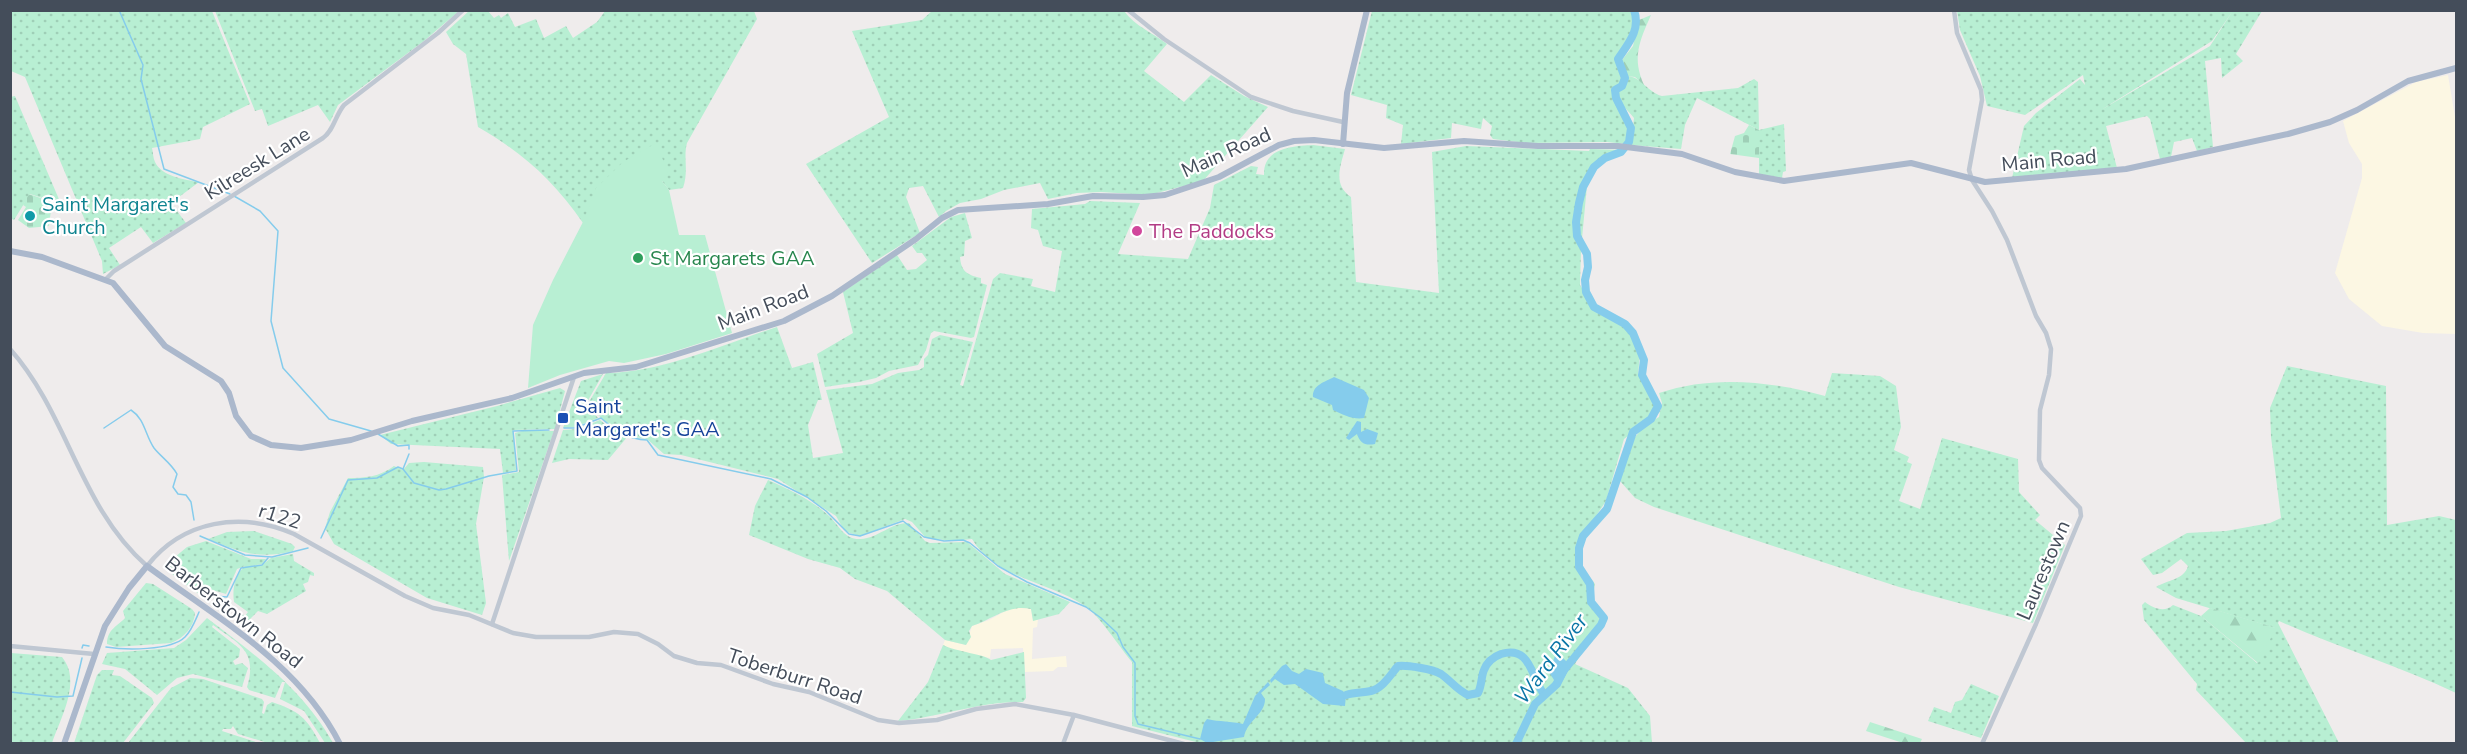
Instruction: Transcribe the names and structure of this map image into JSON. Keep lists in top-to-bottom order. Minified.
{"streets":{"main road":["Main Road","Barberstown Road"],"street":["Kilreesk Lane","r122","Laurestown","Toberburr Road"]},"crossings":[["Main Road","Kilreesk Lane"],["Main Road","Laurestown"],["r122","Barberstown Road"],["r122","Toberburr Road"]],"water":["Ward River"],"places":{"other":["Saint Margaret's Church","The Paddocks","St Margarets GAA"],"transit":["Saint Margaret's GAA"]}}
